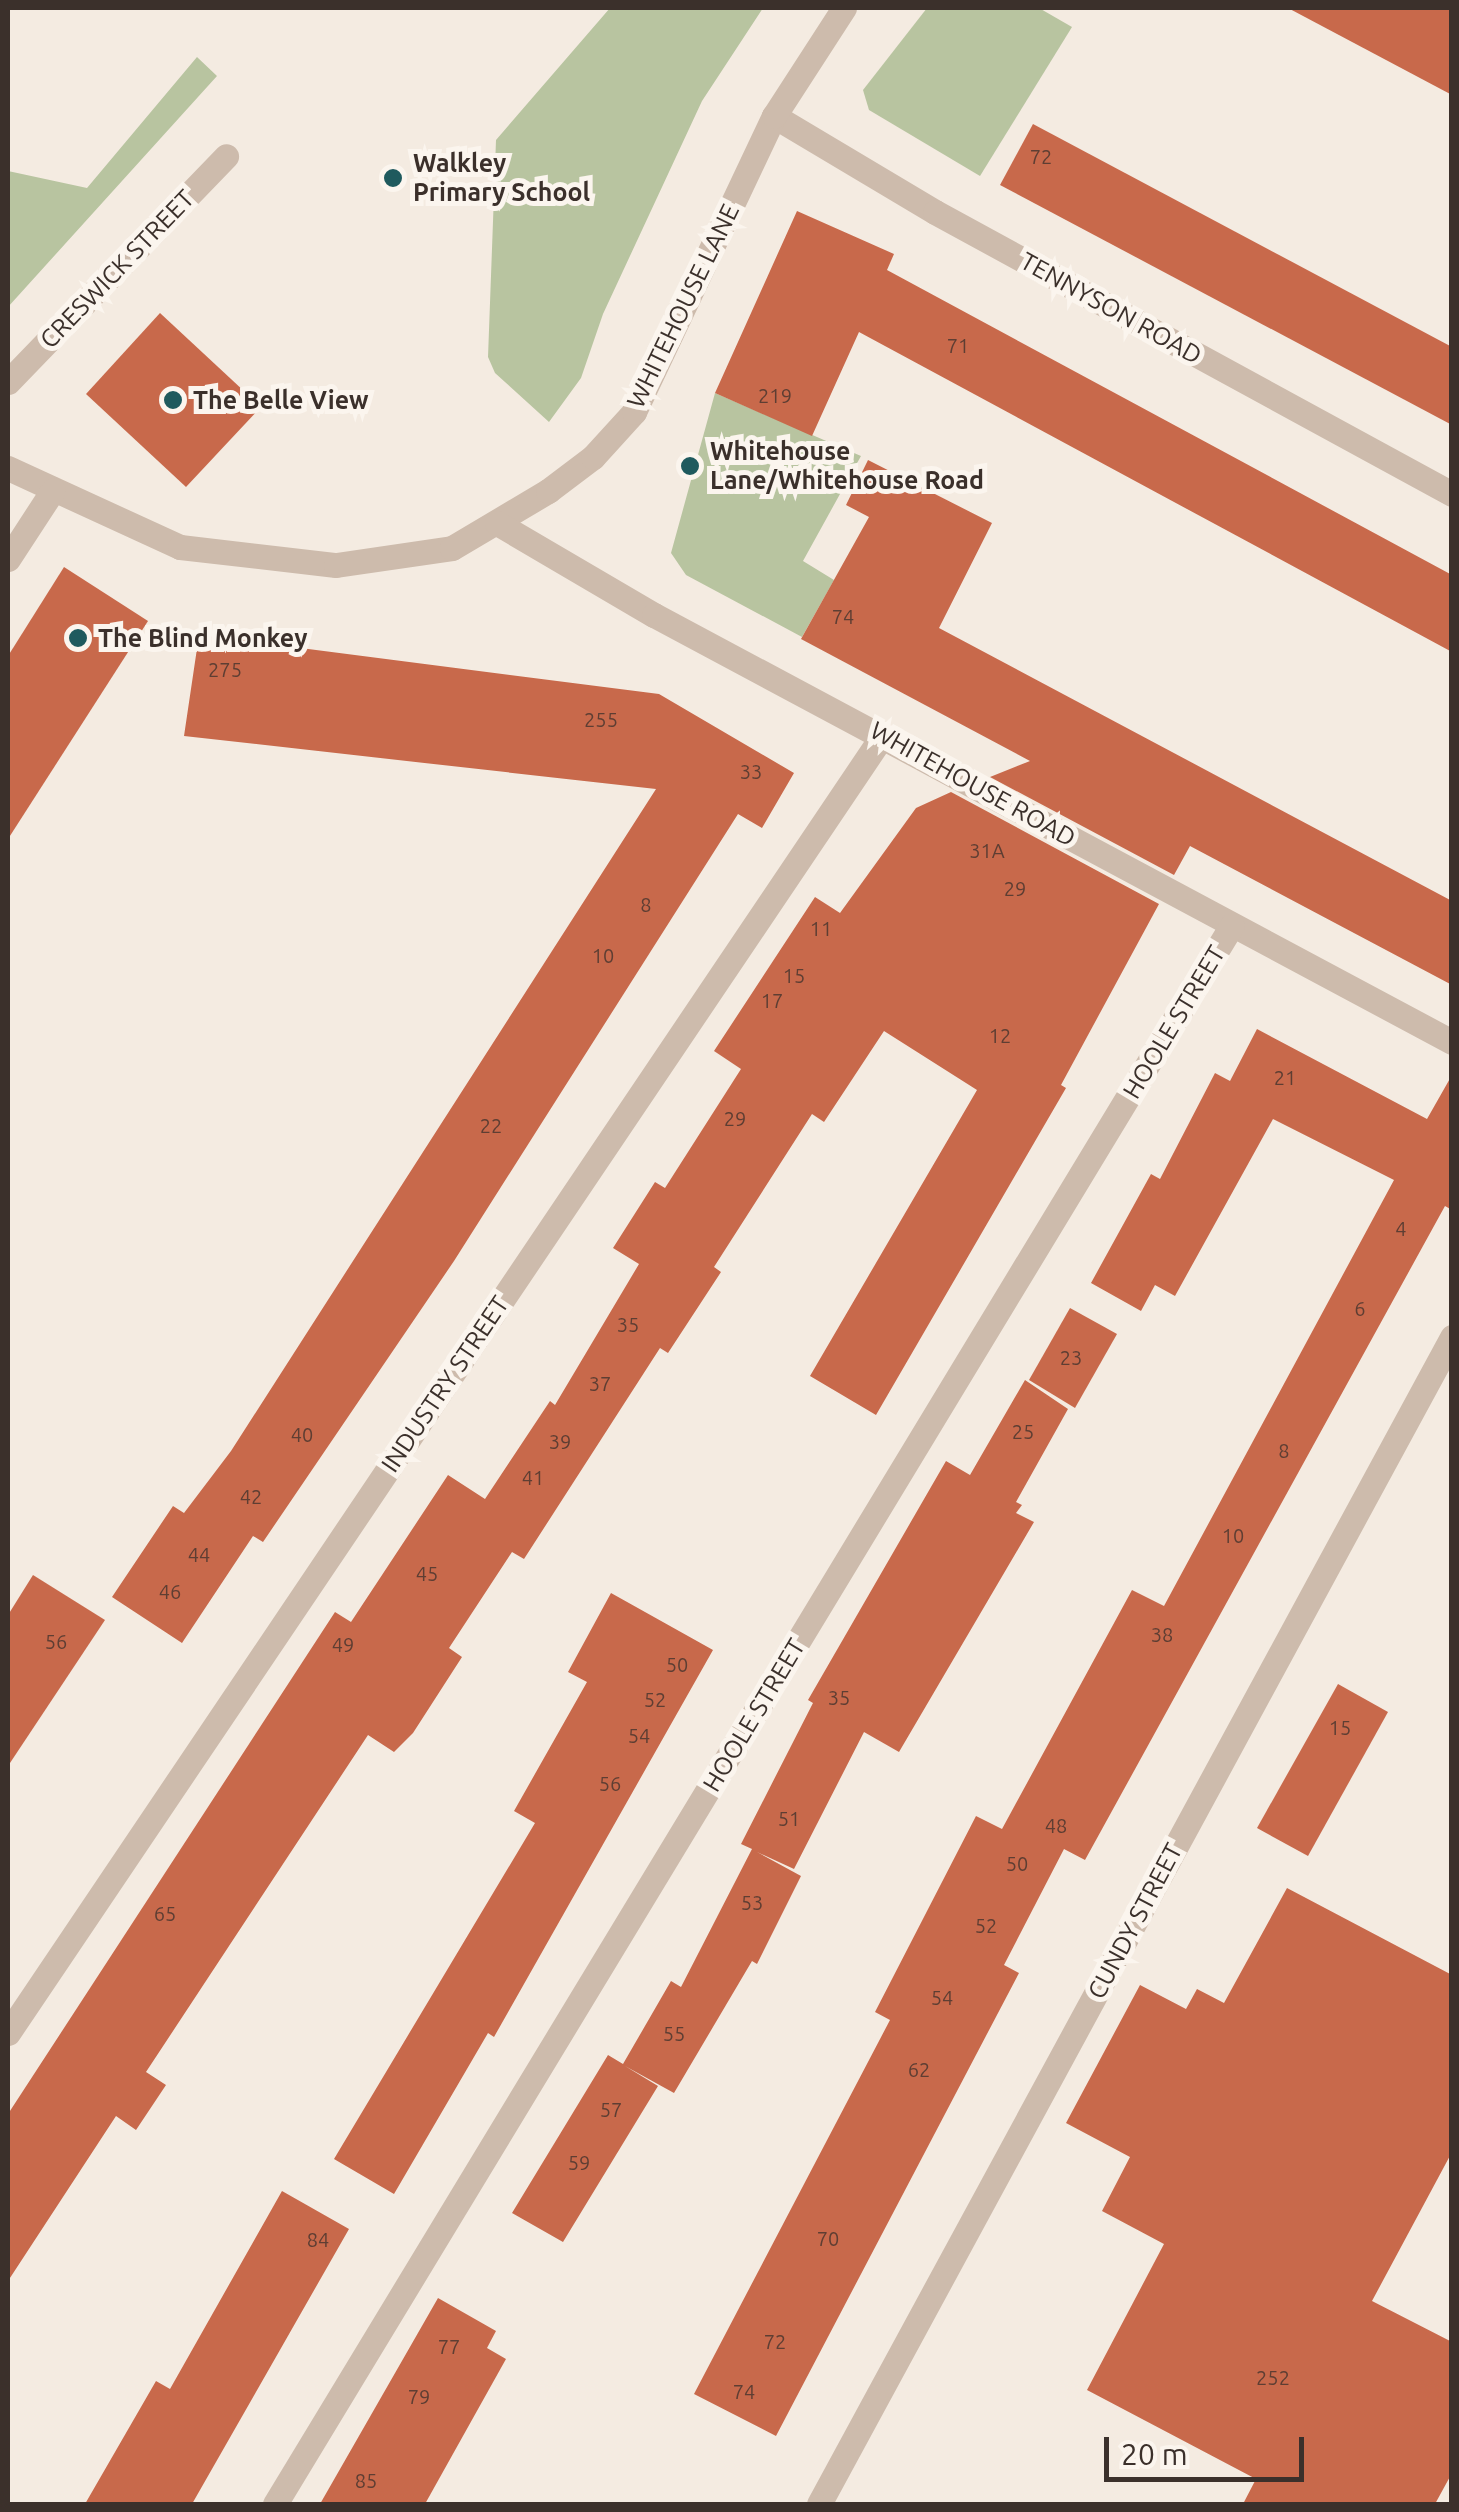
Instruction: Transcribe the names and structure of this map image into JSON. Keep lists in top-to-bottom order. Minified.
{"streets":{"street":["CRESWICK STREET","WHITEHOUSE LANE","TENNYSON ROAD","WHITEHOUSE ROAD","HOOLE STREET","INDUSTRY STREET","CUNDY STREET"]},"crossings":[["WHITEHOUSE LANE","TENNYSON ROAD"],["WHITEHOUSE LANE","WHITEHOUSE ROAD"],["WHITEHOUSE ROAD","HOOLE STREET"],["WHITEHOUSE ROAD","INDUSTRY STREET"]],"places":["Walkley Primary School","The Belle View","Whitehouse Lane/Whitehouse Road","The Blind Monkey"],"house_numbers":["72","71","219","74","275","255","33","31A","29","8","11","10","15","17","12","21","29","22","4","6","35","23","37","25","40","39","8","41","42","10","44","45","46","38","56","49","50","35","52","15","54","56","51","48","50","53","65","52","54","55","62","57","59","70","84","72","77","252","74","79","85"],"scale_bar":"20 m"}
